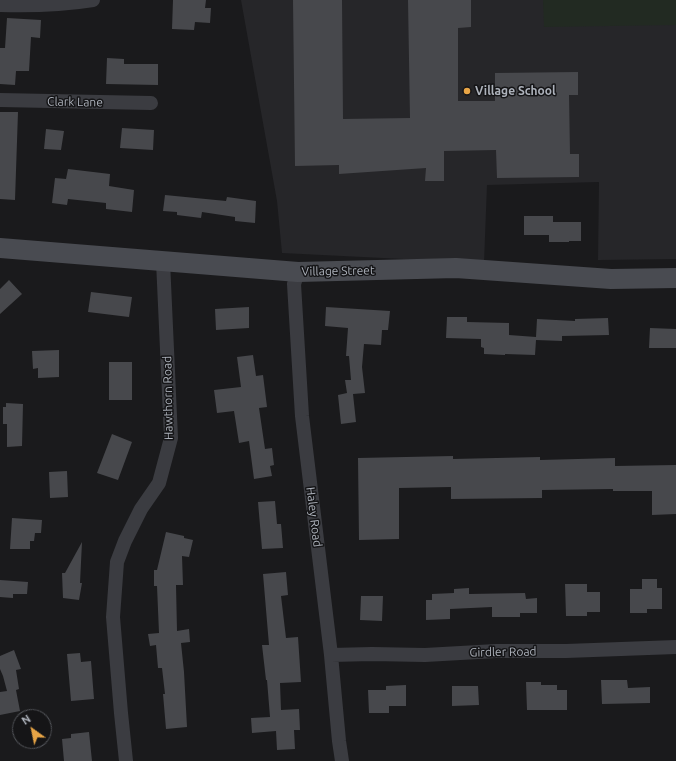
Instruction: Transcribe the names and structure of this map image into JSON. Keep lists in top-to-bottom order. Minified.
{"streets":{"main road":["Village Street"],"street":["Clark Lane","Hawthorn Road","Haley Road","Girdler Road"]},"crossings":[["Village Street","Hawthorn Road"],["Village Street","Haley Road"],["Haley Road","Girdler Road"]],"places":["Village School"],"north":"top left"}
